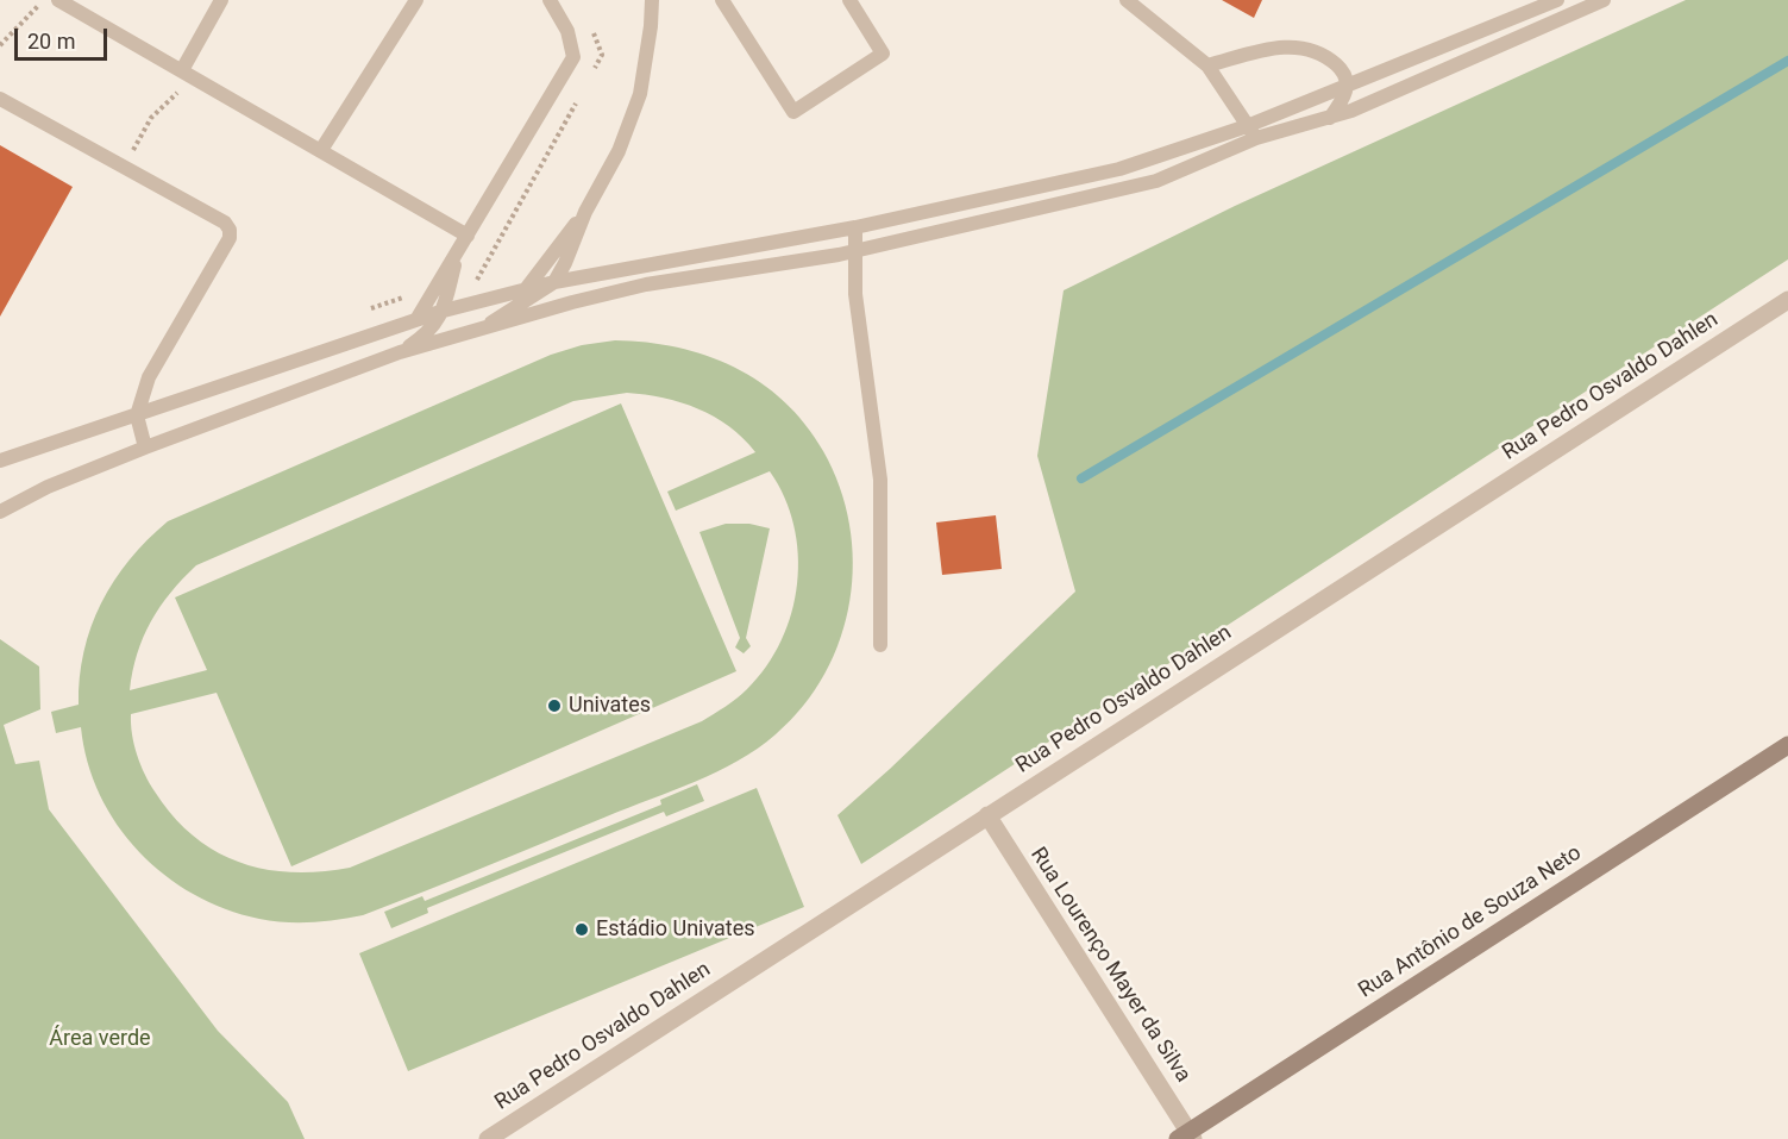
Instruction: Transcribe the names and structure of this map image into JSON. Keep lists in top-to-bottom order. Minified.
{"streets":{"street":["Rua Pedro Osvaldo Dahlen","Rua Antônio de Souza Neto","Rua Lourenço Mayer da Silva"]},"crossings":[["Rua Pedro Osvaldo Dahlen","Rua Lourenço Mayer da Silva"],["Rua Antônio de Souza Neto","Rua Lourenço Mayer da Silva"]],"parks":["Área verde"],"places":["Univates","Estádio Univates"],"scale_bar":"20 m"}
